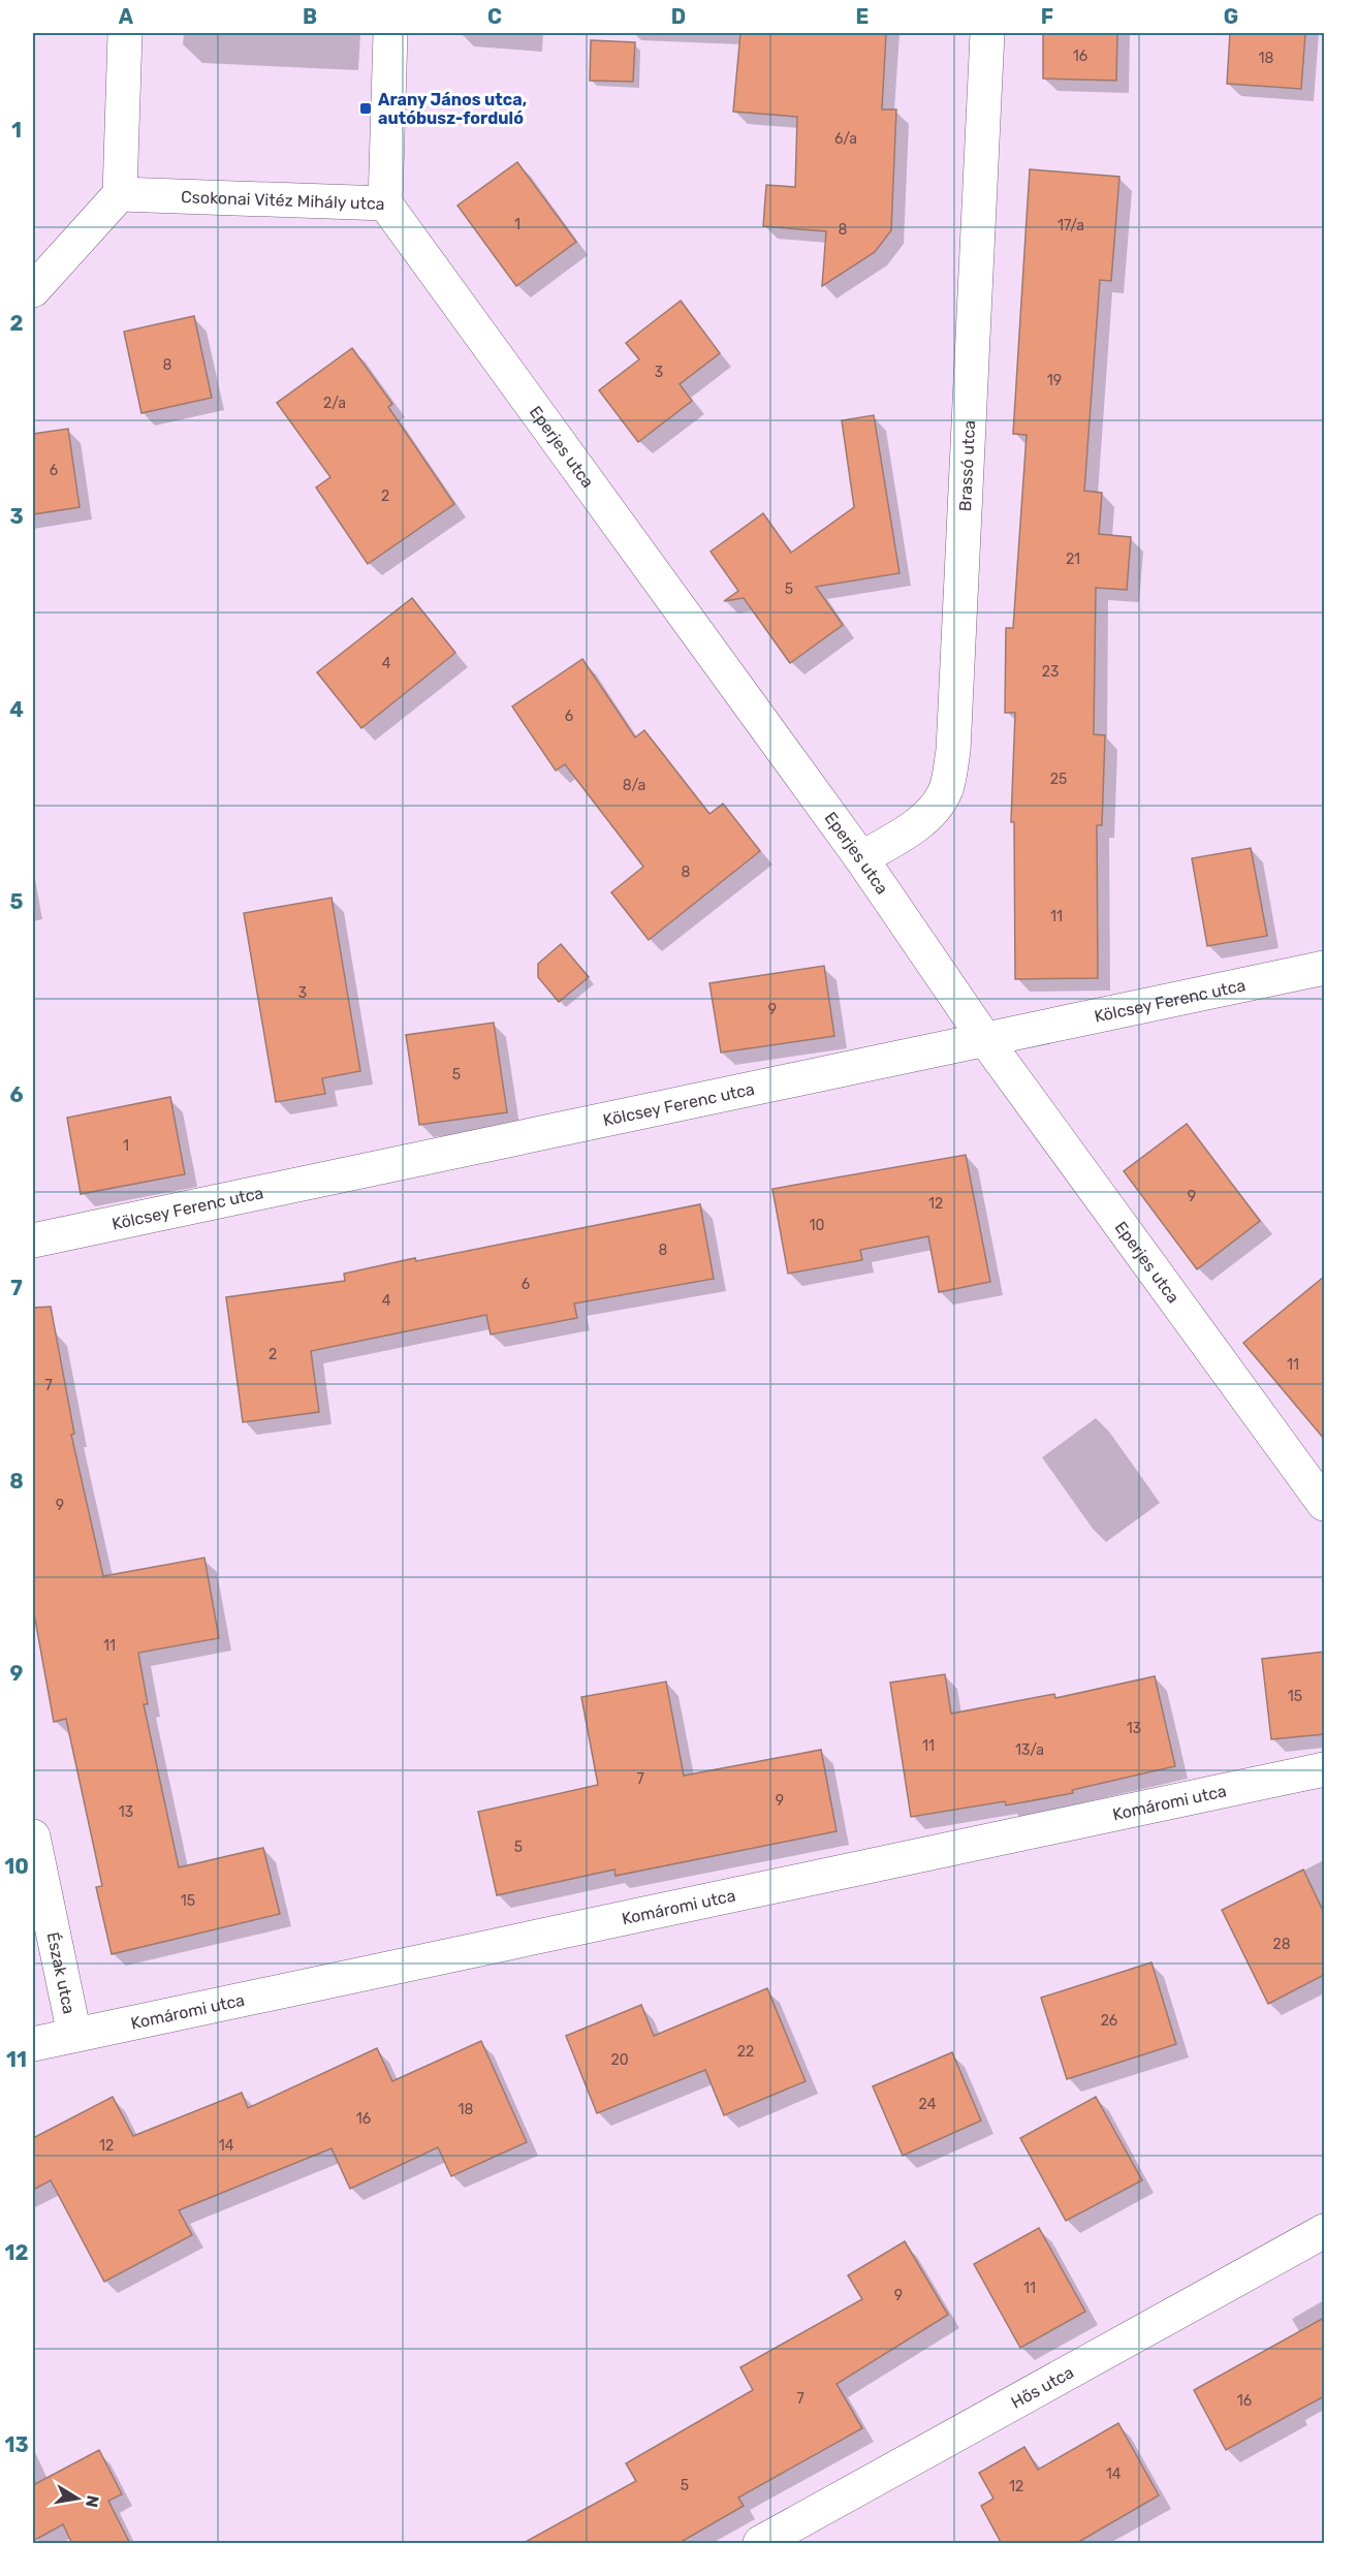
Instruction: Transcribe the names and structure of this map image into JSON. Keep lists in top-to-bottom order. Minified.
{"streets":{"street":["Csokonai Vitéz Mihály utca","Eperjes utca","Brassó utca","Kölcsey Ferenc utca","Komáromi utca","Észak utca","Hős utca"]},"crossings":[["Csokonai Vitéz Mihály utca","Eperjes utca"],["Eperjes utca","Brassó utca"],["Eperjes utca","Kölcsey Ferenc utca"],["Komáromi utca","Észak utca"]],"places":{"transit":["Arany János utca, autóbusz-forduló"]},"house_numbers":["16","18","6/a","1","17/a","8","8","3","19","2/a","6","2","21","5","4","23","6","25","8/a","8","11","3","9","5","1","9","12","10","8","6","4","2","11","7","9","11","15","13","11","13/a","7","9","13","5","15","28","26","22","20","24","18","16","12","14","11","9","7","16","14","5","12"],"north":"right","grid":{"columns":["A","B","C","D","E","F","G"],"rows":["1","2","3","4","5","6","7","8","9","10","11","12","13"]}}
